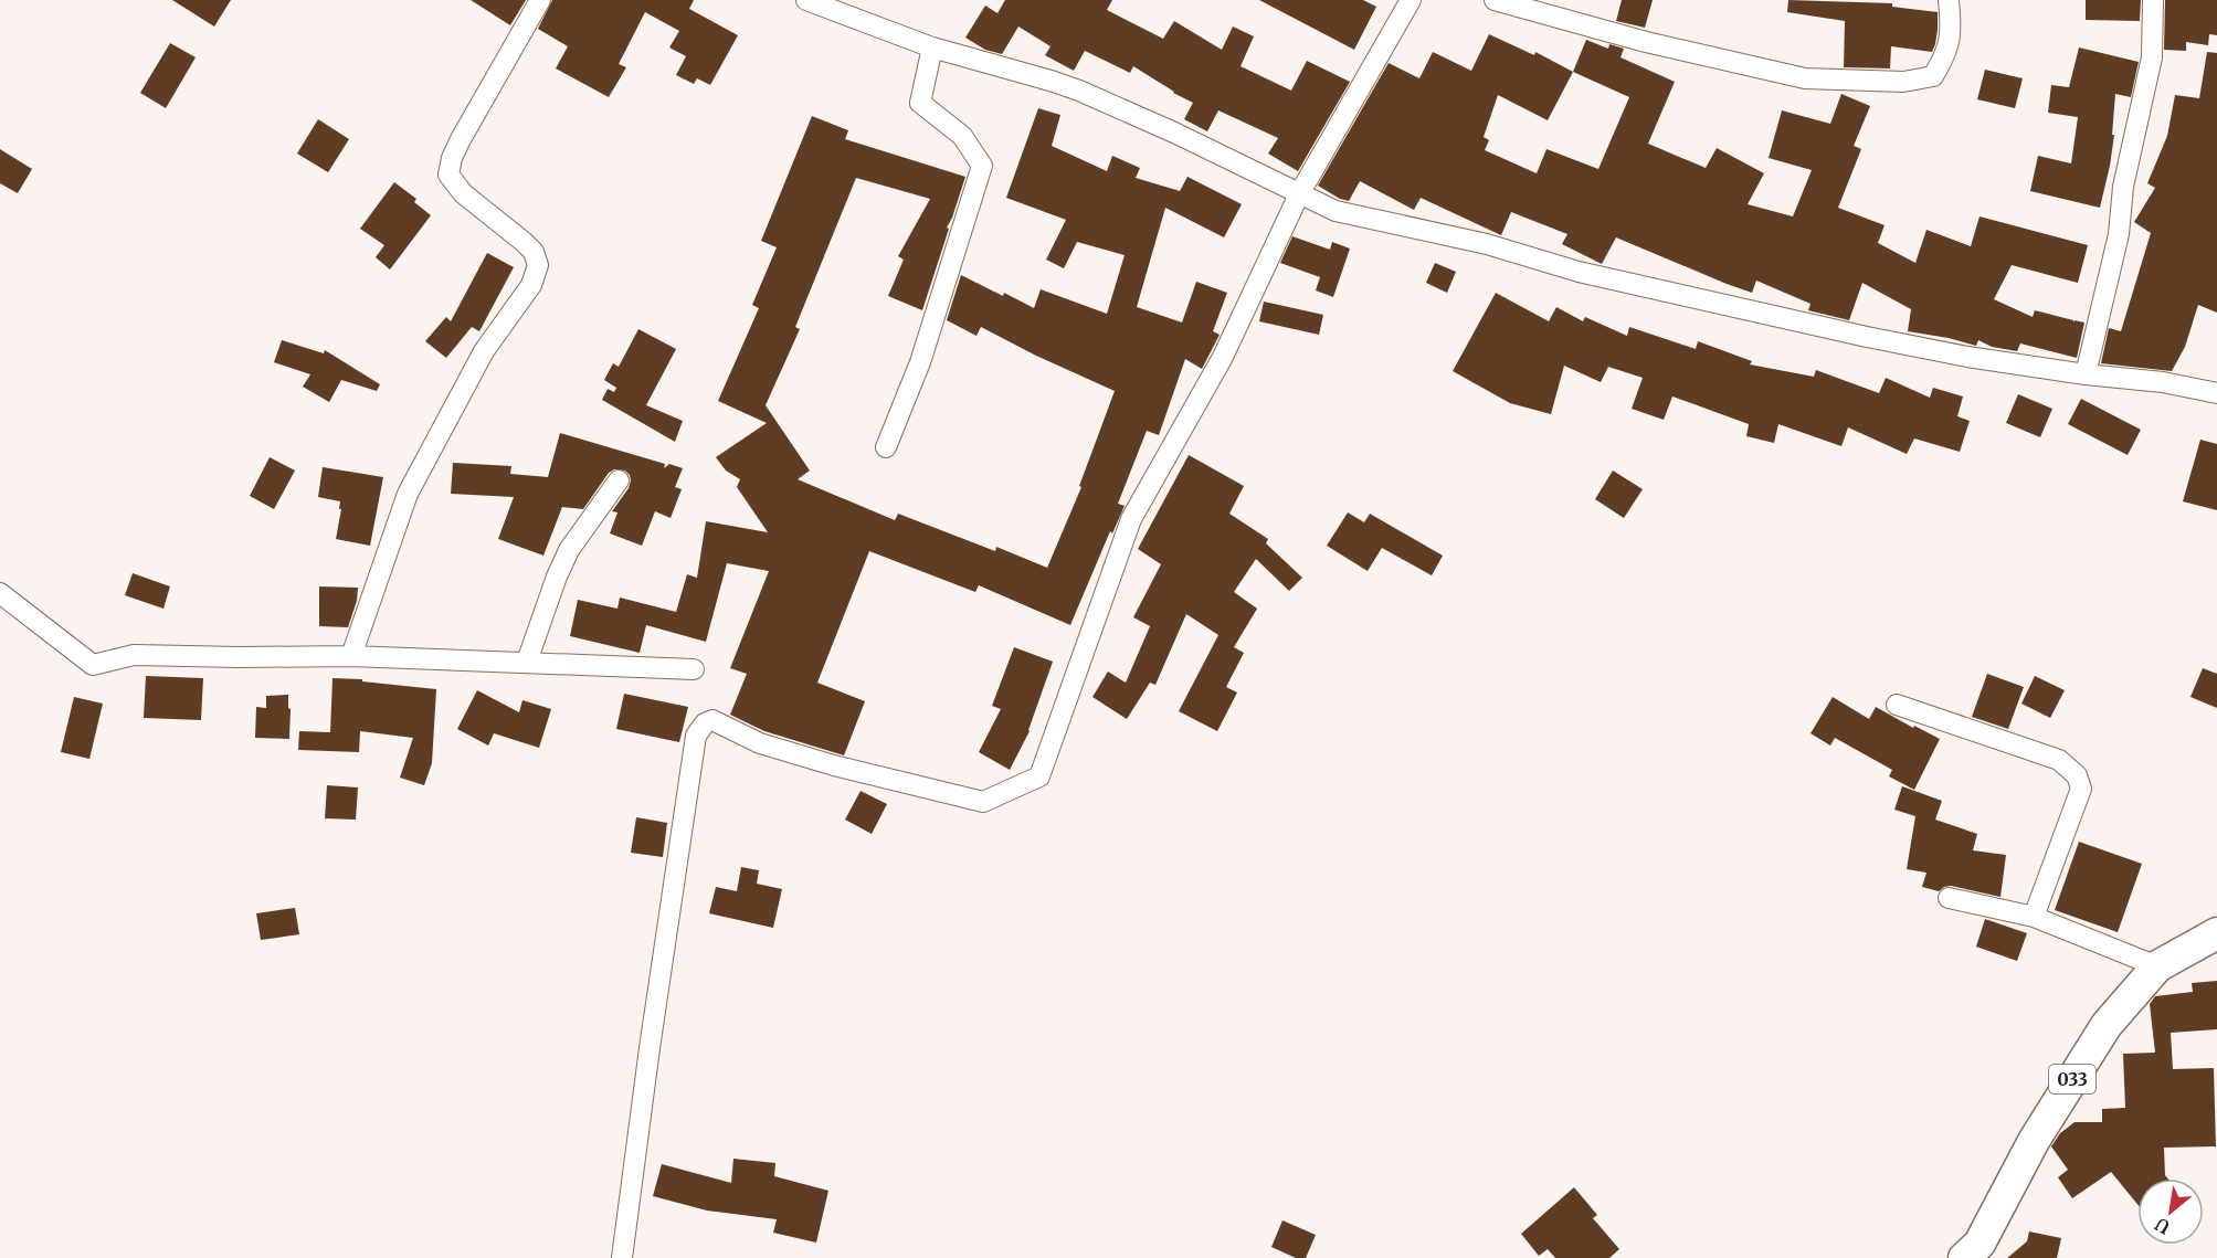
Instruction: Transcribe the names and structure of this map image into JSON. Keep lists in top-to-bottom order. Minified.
{"streets":{"main road":["033"]},"north":"bottom left"}
